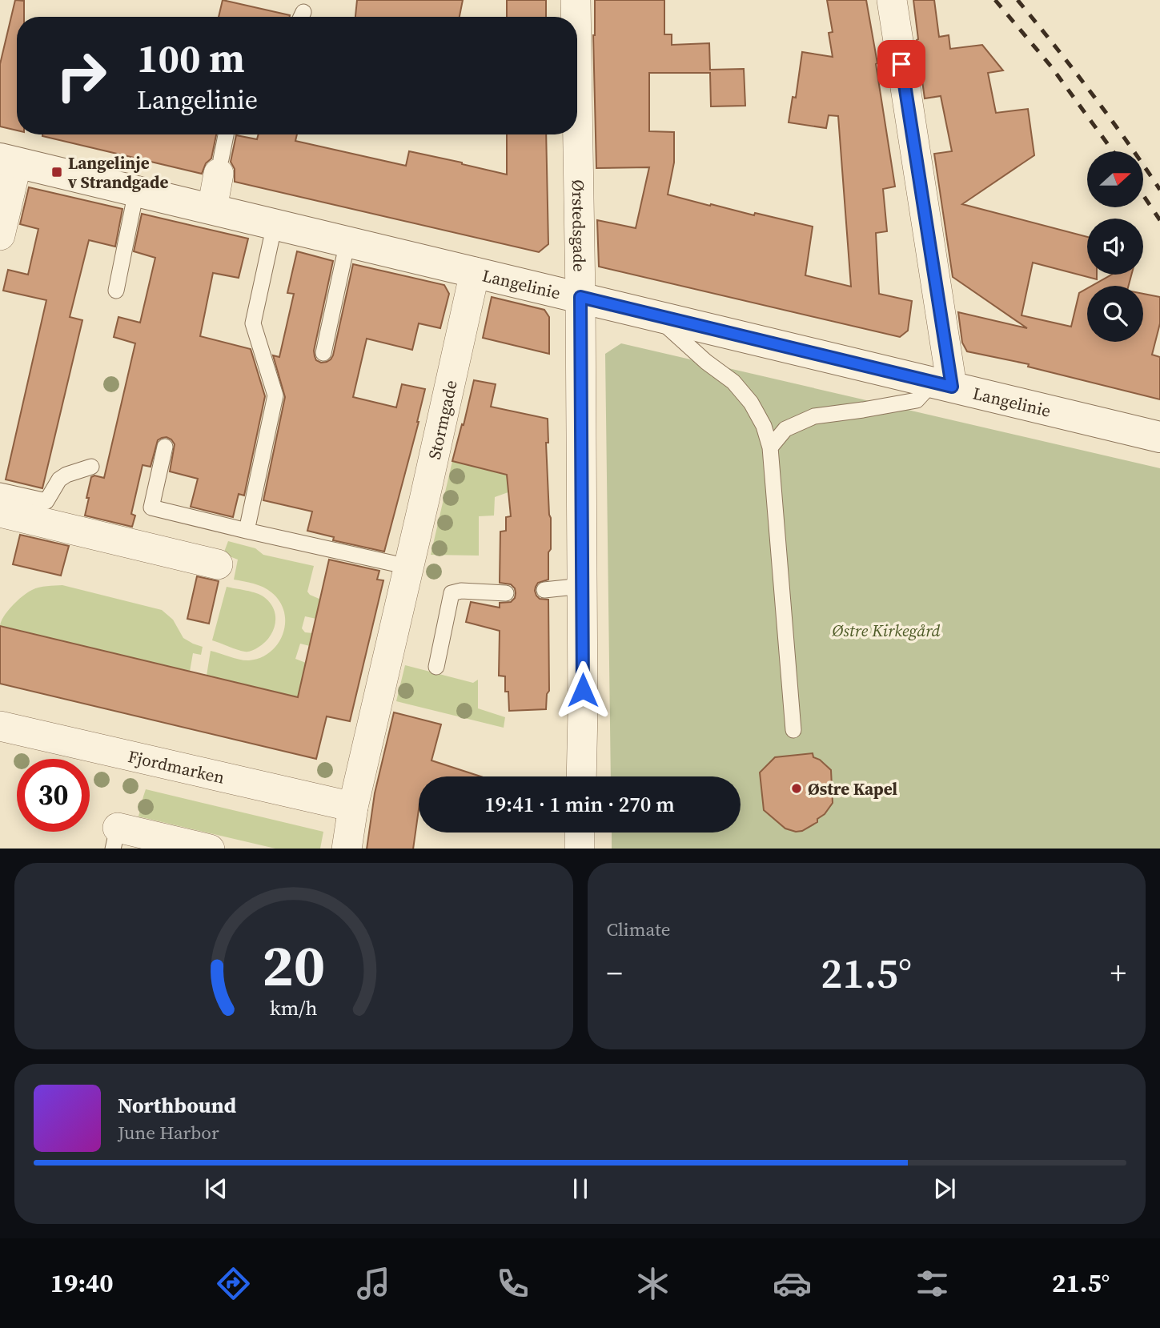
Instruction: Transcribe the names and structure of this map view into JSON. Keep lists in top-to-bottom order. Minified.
{"streets":{"street":["Ørstedsgade","Langelinie","Stormgade","Fjordmarken"]},"crossings":[["Ørstedsgade","Langelinie"],["Langelinie","Stormgade"],["Stormgade","Fjordmarken"]],"parks":["Østre Kirkegård"],"places":{"transit":["Langelinje v Strandgade"],"other":["Østre Kapel"]},"north":"right","page":{"turn":["100 m","Langelinie"],"limit":"30","trip":"19:41 · 1 min · 270 m","tile":"Climate","heat":["−","21.5°","+"],"song":["Northbound","June Harbor"],"tabs":["19:40","21.5°"],"gauge":["20","km/h"]}}
